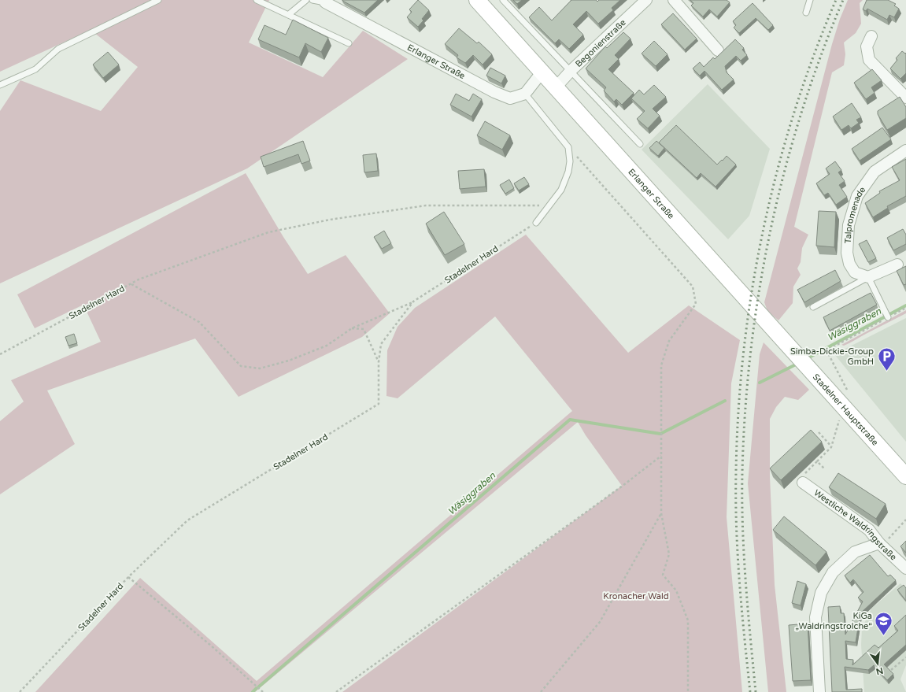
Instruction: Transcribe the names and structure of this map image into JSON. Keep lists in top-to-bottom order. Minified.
{"streets":{"main road":["Erlanger Straße","Stadelner Hauptstraße"],"street":["Begonienstraße","Talpromenade","Westliche Waldringstraße"],"path":["Stadelner Hard"]},"crossings":[["Begonienstraße","Erlanger Straße"],["Erlanger Straße","Stadelner Hauptstraße"]],"water":["Wäsiggraben"],"parks":["Kronacher Wald"],"places":{"parking":["Simba-Dickie-Group GmbH"],"school or university":["KiGa „Waldringstrolche“"]},"north":"bottom"}
